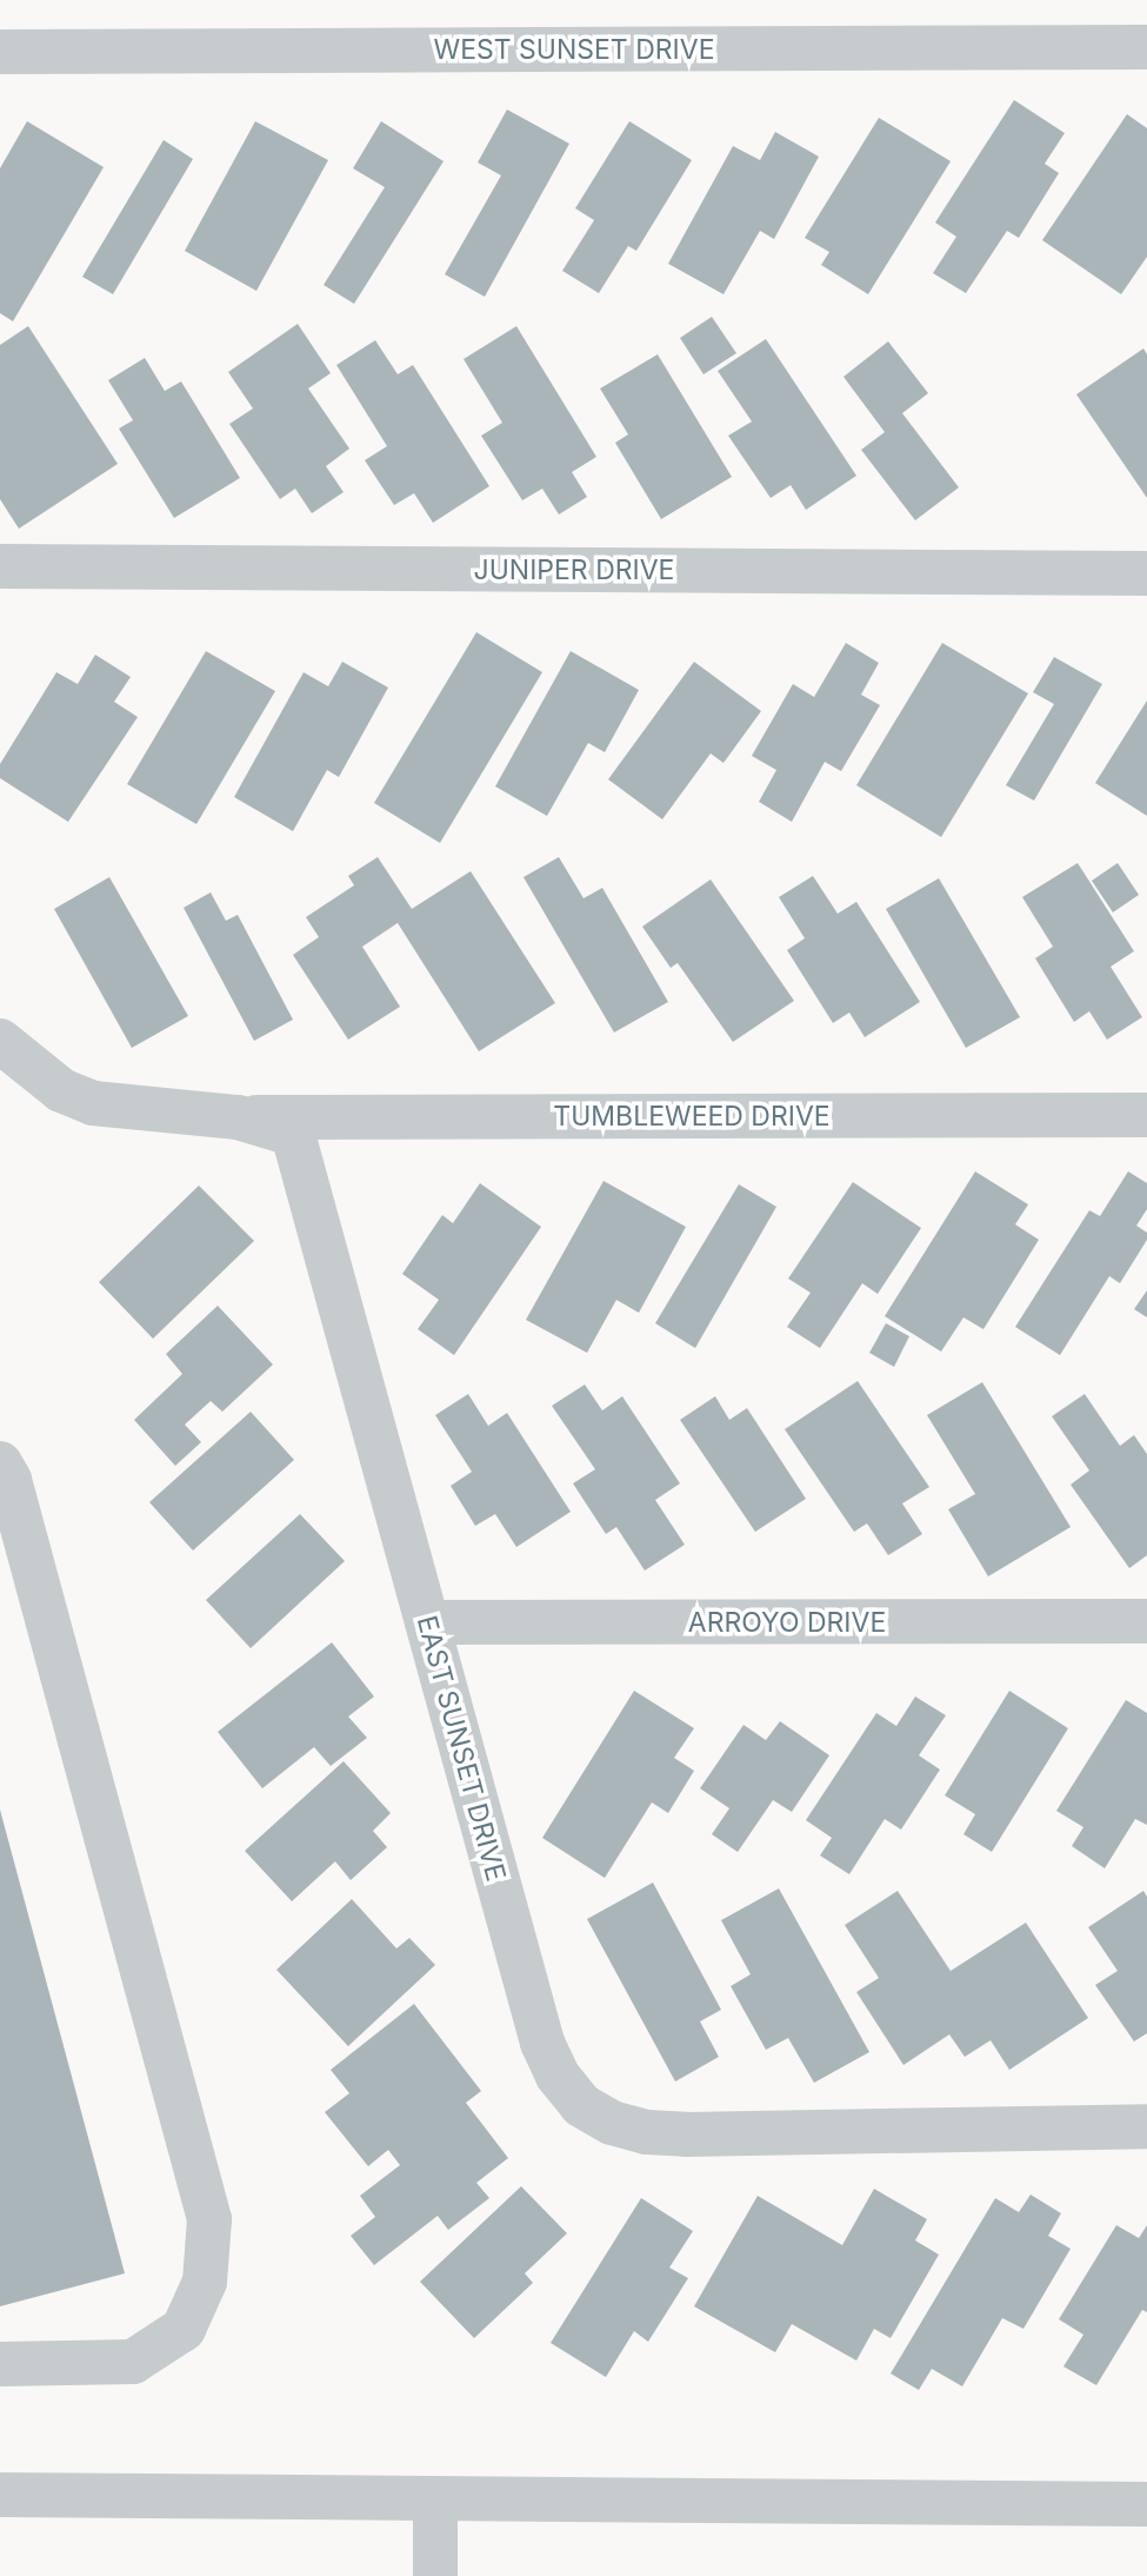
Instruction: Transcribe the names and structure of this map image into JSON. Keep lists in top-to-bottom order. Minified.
{"streets":{"street":["WEST SUNSET DRIVE","JUNIPER DRIVE","TUMBLEWEED DRIVE","ARROYO DRIVE","EAST SUNSET DRIVE"]},"crossings":[["TUMBLEWEED DRIVE","EAST SUNSET DRIVE"],["ARROYO DRIVE","EAST SUNSET DRIVE"]]}
